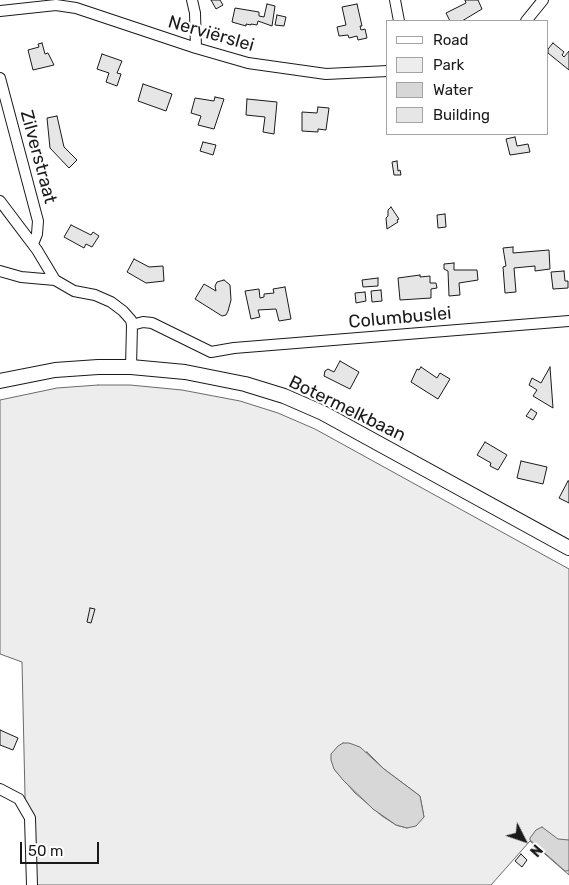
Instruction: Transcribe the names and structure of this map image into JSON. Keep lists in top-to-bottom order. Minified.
{"streets":{"main road":["Botermelkbaan"],"street":["Nerviërslei","Zilverstraat","Columbuslei"]},"legend":["Road","Park","Water","Building"],"scale_bar":"50 m","north":"bottom right"}
